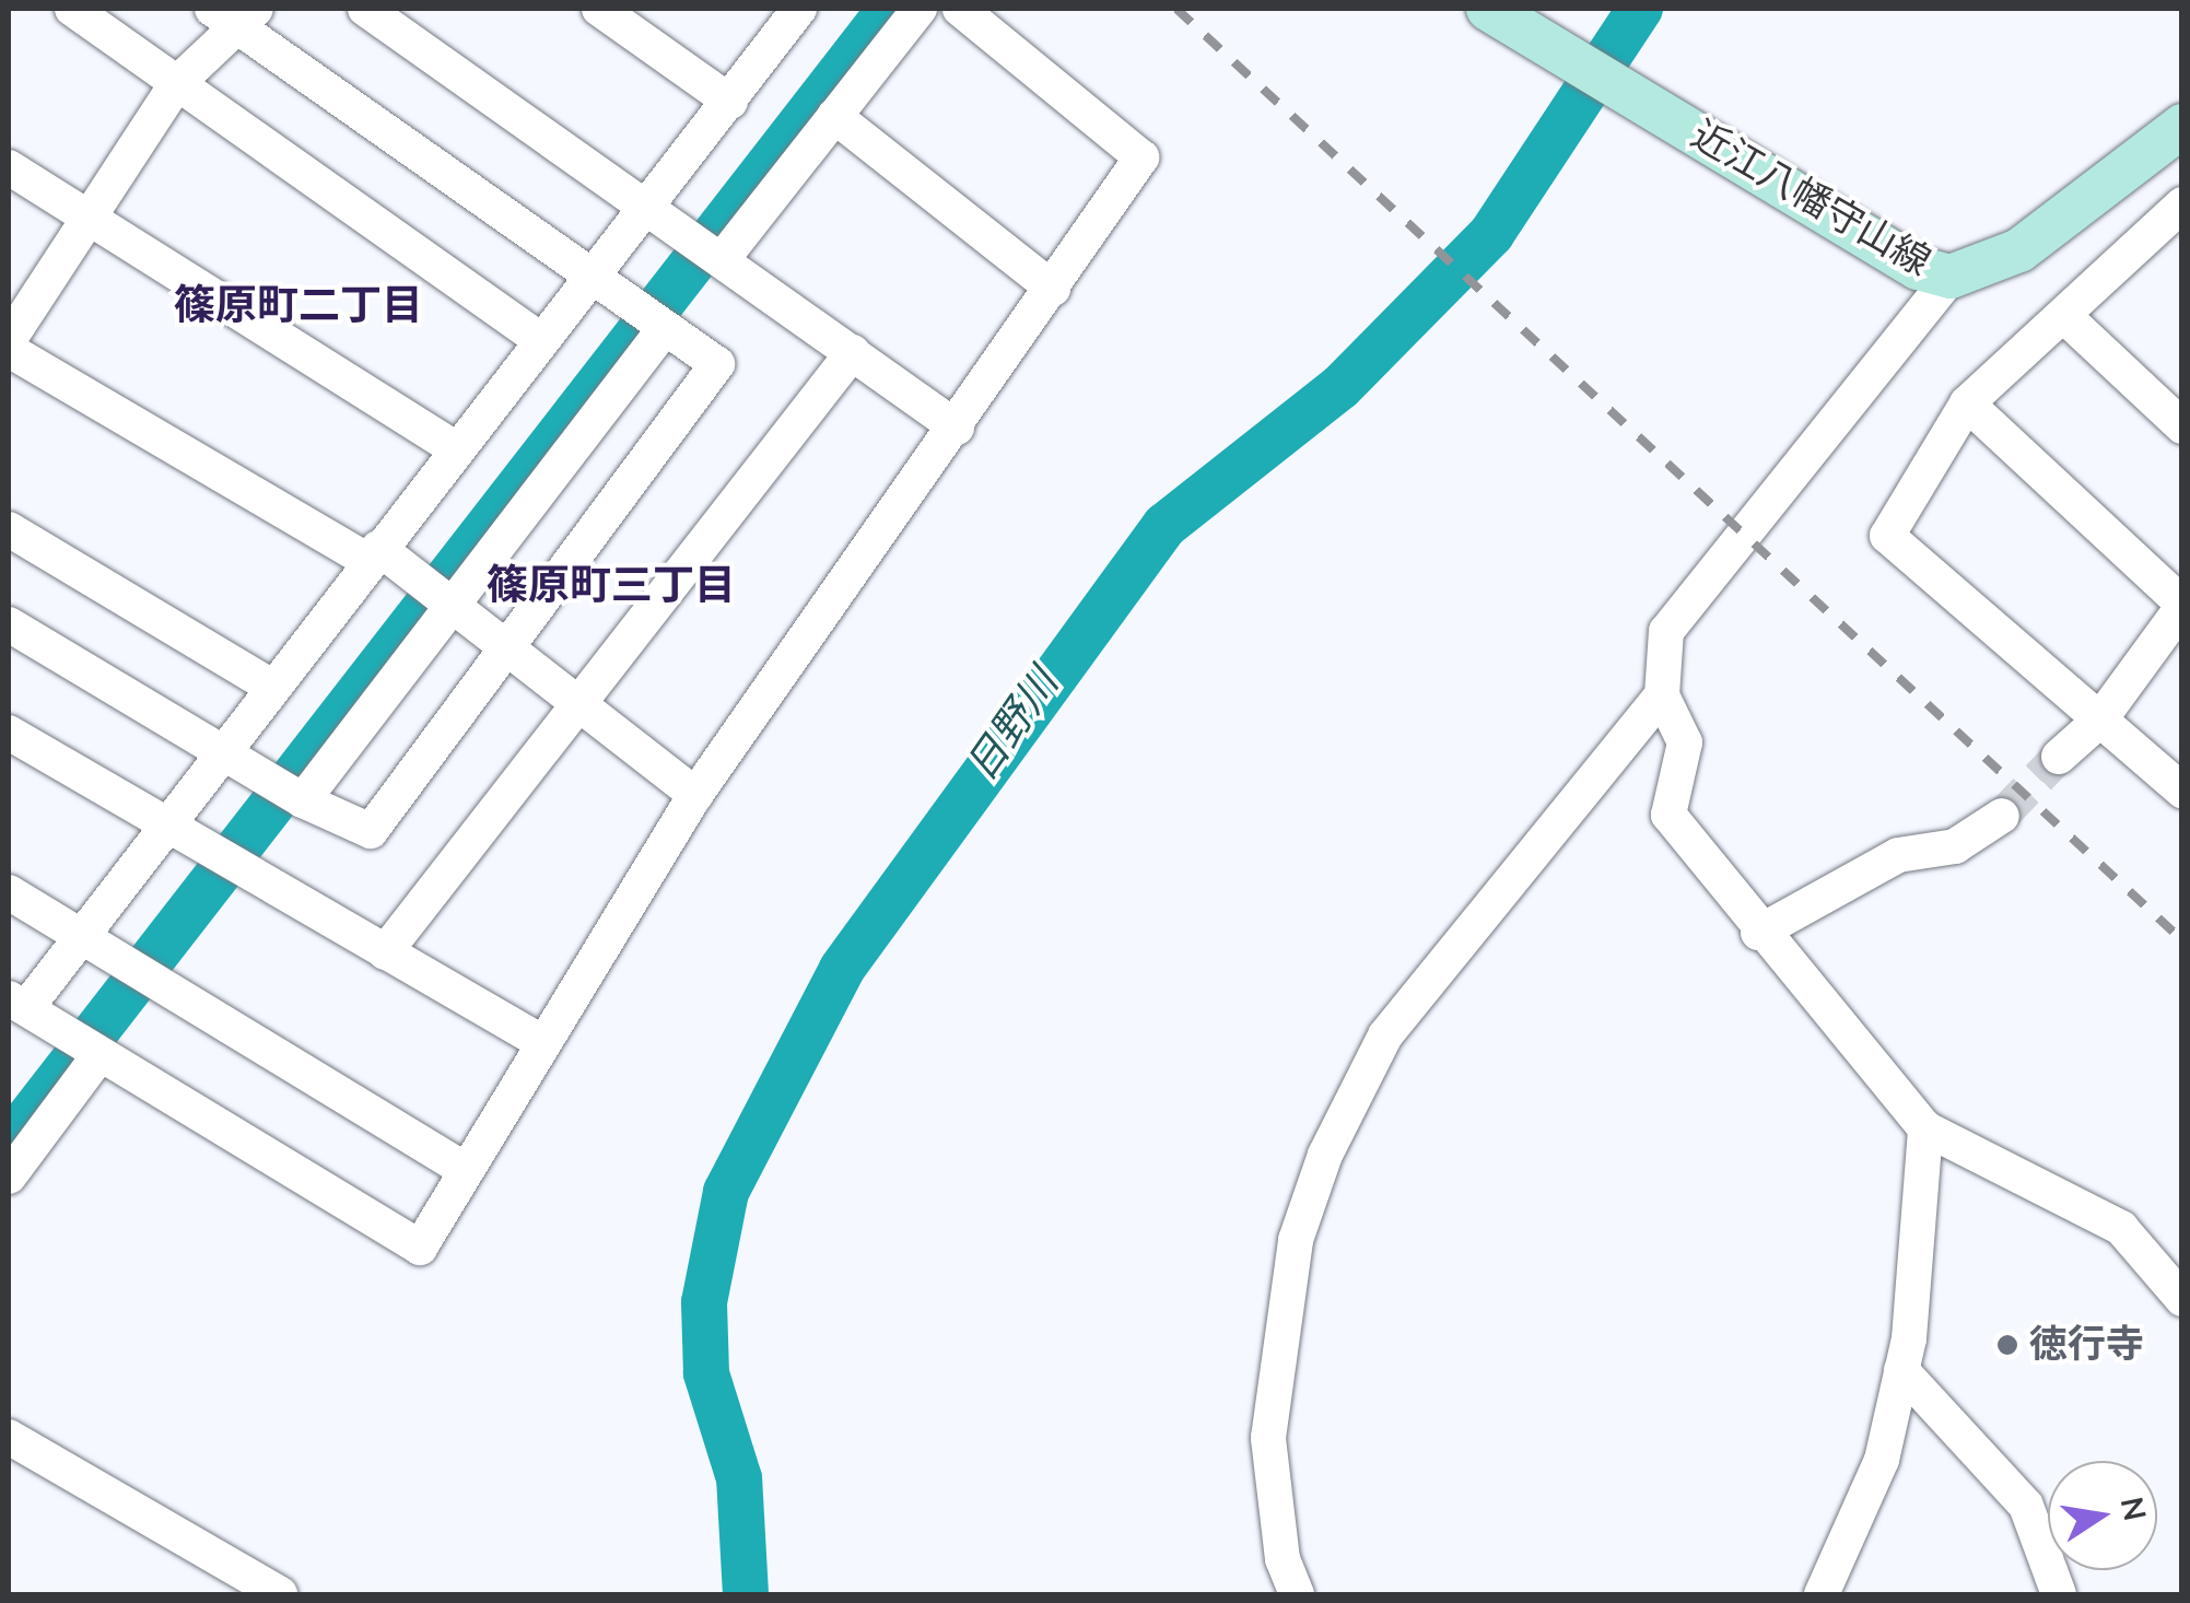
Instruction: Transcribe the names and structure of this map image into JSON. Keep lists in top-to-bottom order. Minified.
{"streets":{"main road":["近江八幡守山線"]},"districts":["篠原町二丁目","篠原町三丁目"],"water":["日野川"],"places":["徳行寺"],"north":"right"}
